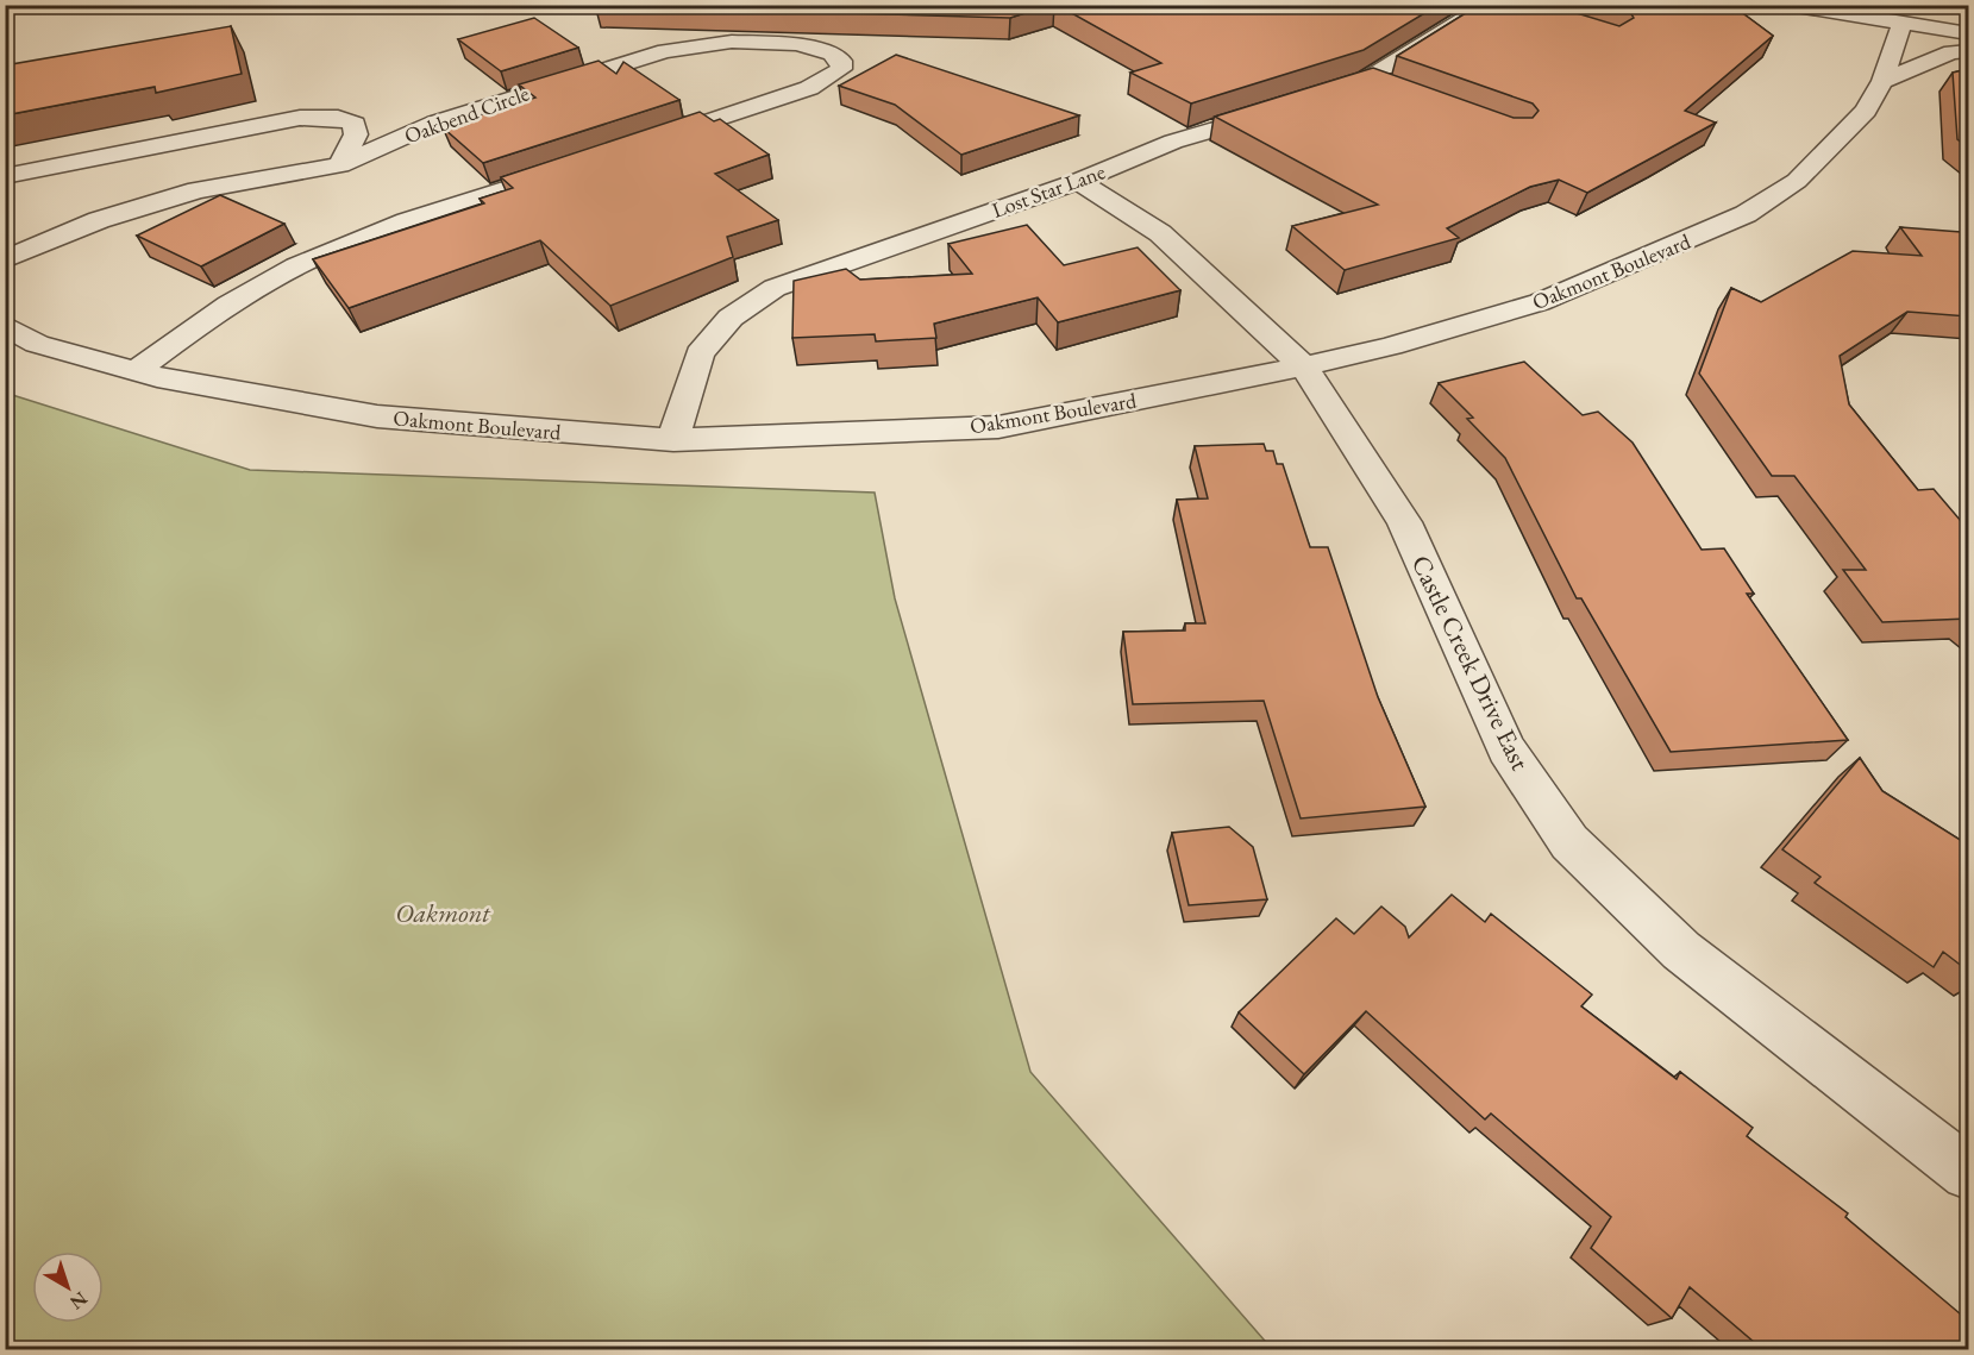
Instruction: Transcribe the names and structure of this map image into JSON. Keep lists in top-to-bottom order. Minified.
{"streets":{"street":["Oakbend Circle","Lost Star Lane","Oakmont Boulevard","Castle Creek Drive East"]},"crossings":[["Lost Star Lane","Oakmont Boulevard"],["Lost Star Lane","Castle Creek Drive East"],["Oakmont Boulevard","Castle Creek Drive East"]],"parks":["Oakmont"],"north":"bottom right"}
